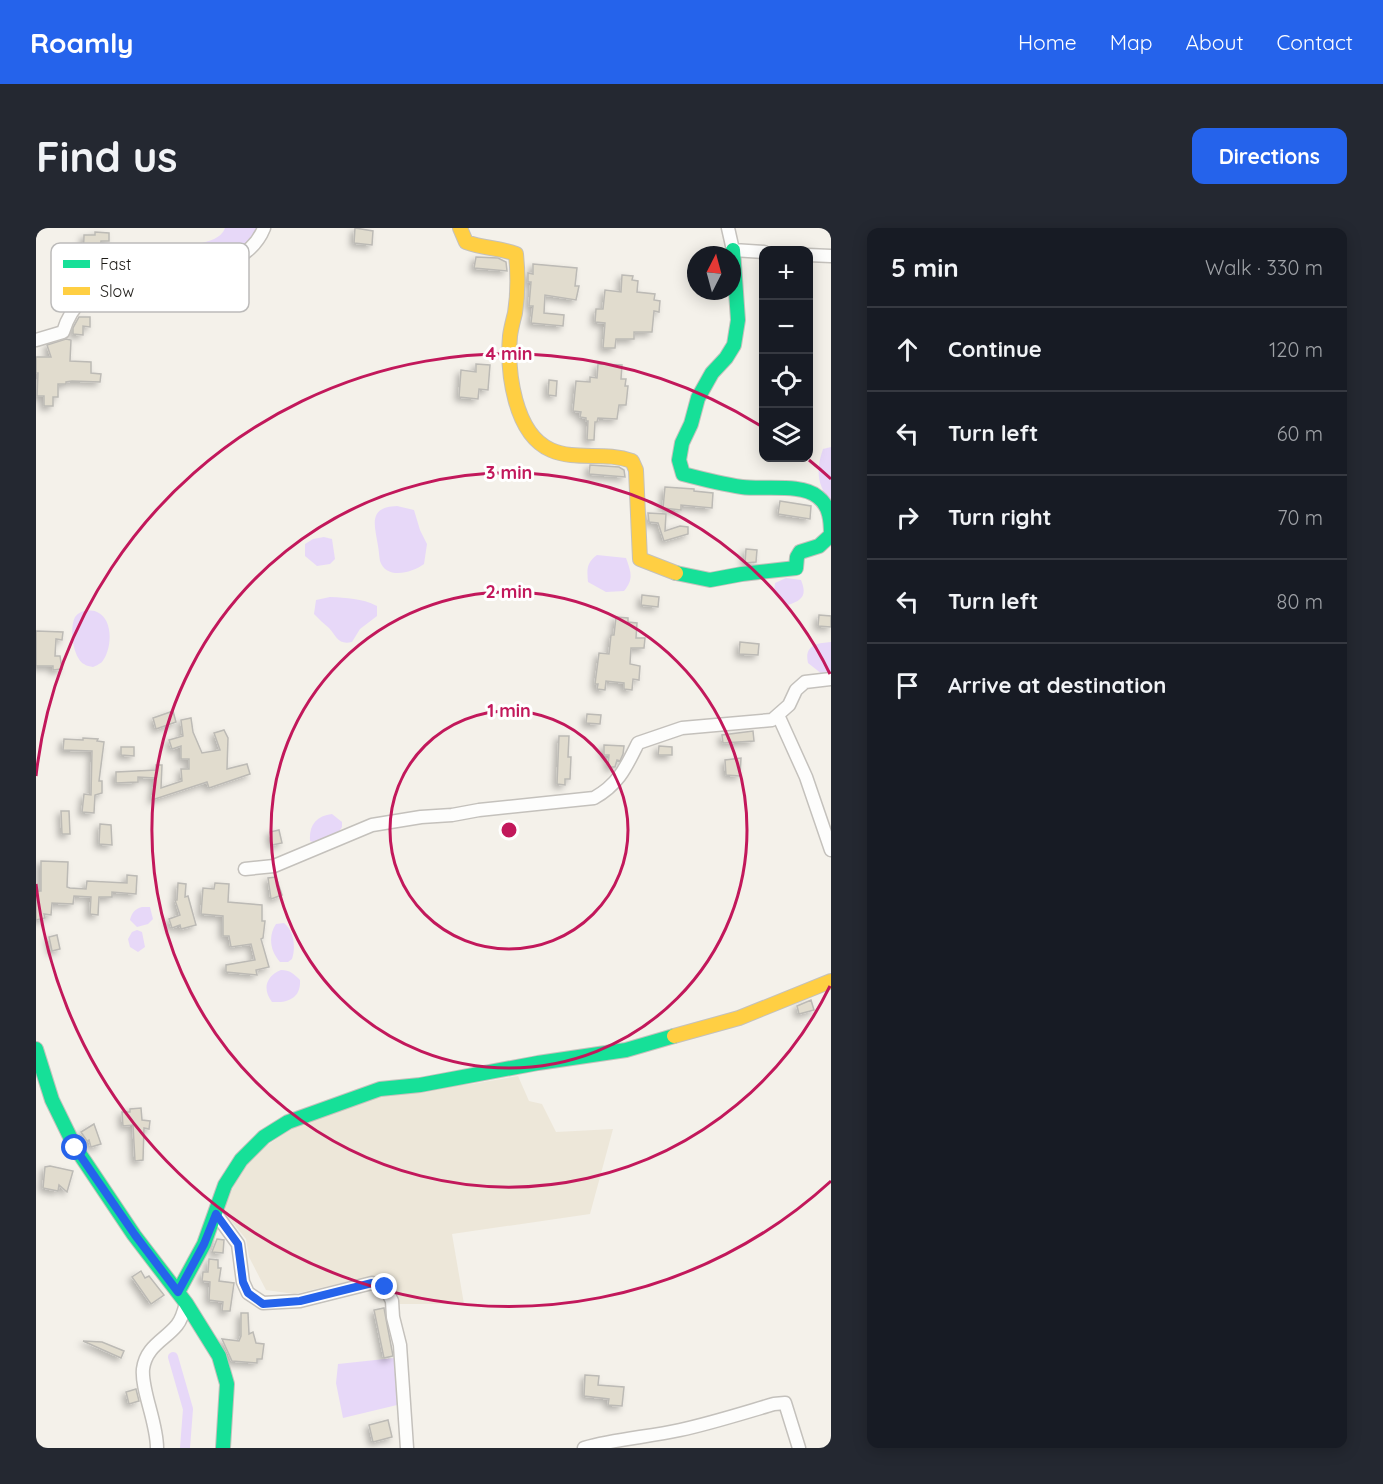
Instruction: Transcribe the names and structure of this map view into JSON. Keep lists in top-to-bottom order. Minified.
{"legend":["Fast","Slow"],"north":"top","page":{"header":"Roamly","nav":["Home","Map","About","Contact"],"buttons":"Directions","title":"Find us","heading":["5 min","Walk · 330 m"],"map_buttons":["+","−"],"list":[["Continue","120 m"],["Turn left","60 m"],["Turn right","70 m"],["Turn left","80 m"],"Arrive at destination"]},"rings":["4 min","3 min","2 min","1 min"]}
